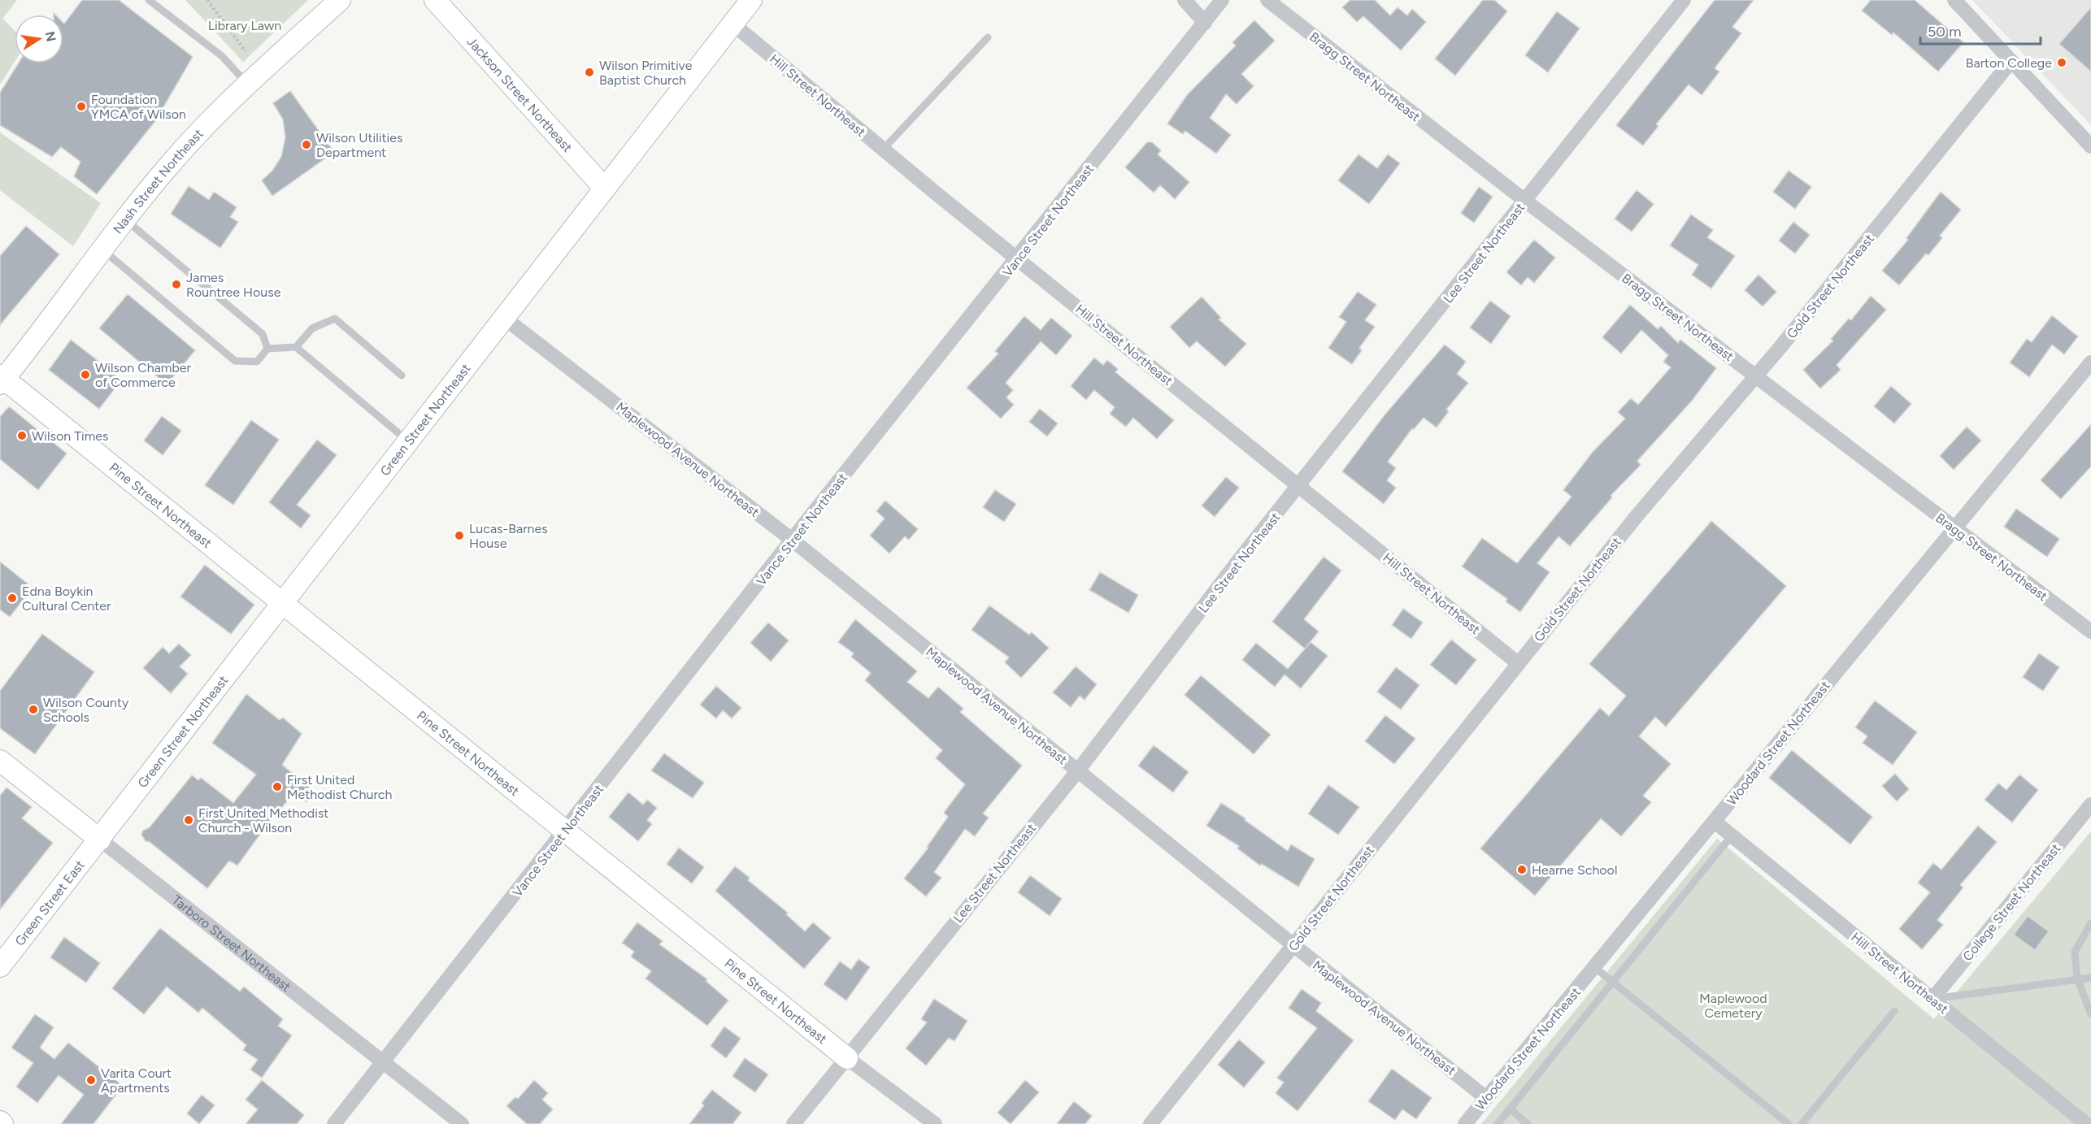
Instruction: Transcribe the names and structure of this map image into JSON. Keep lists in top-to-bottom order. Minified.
{"streets":{"street":["Bragg Street Northeast","Jackson Street Northeast","Hill Street Northeast","Nash Street Northeast","Vance Street Northeast","Lee Street Northeast","Gold Street Northeast","Green Street Northeast","Maplewood Avenue Northeast","Pine Street Northeast","Woodard Street Northeast","College Street Northeast","Green Street East","Tarboro Street Northeast"]},"crossings":[["Bragg Street Northeast","Lee Street Northeast"],["Bragg Street Northeast","Gold Street Northeast"],["Bragg Street Northeast","Woodard Street Northeast"],["Jackson Street Northeast","Green Street Northeast"],["Hill Street Northeast","Vance Street Northeast"],["Hill Street Northeast","Lee Street Northeast"],["Hill Street Northeast","Gold Street Northeast"],["Hill Street Northeast","Green Street Northeast"],["Hill Street Northeast","Woodard Street Northeast"],["Hill Street Northeast","College Street Northeast"],["Nash Street Northeast","Pine Street Northeast"],["Vance Street Northeast","Maplewood Avenue Northeast"],["Vance Street Northeast","Pine Street Northeast"],["Vance Street Northeast","Tarboro Street Northeast"],["Lee Street Northeast","Maplewood Avenue Northeast"],["Lee Street Northeast","Pine Street Northeast"],["Gold Street Northeast","Maplewood Avenue Northeast"],["Green Street Northeast","Maplewood Avenue Northeast"],["Green Street Northeast","Pine Street Northeast"],["Green Street Northeast","Green Street East"],["Green Street Northeast","Tarboro Street Northeast"],["Maplewood Avenue Northeast","Woodard Street Northeast"],["Green Street East","Tarboro Street Northeast"]],"parks":["Library Lawn","Maplewood Cemetery"],"places":["Barton College","Wilson Primitive Baptist Church","Foundation YMCA of Wilson","Wilson Utilities Department","James Rountree House","Wilson Chamber of Commerce","Wilson Times","Lucas-Barnes House","Edna Boykin Cultural Center","Wilson County Schools","First United Methodist Church","First United Methodist Church - Wilson","Hearne School","Varita Court Apartments"],"scale_bar":"50 m","north":"right"}
